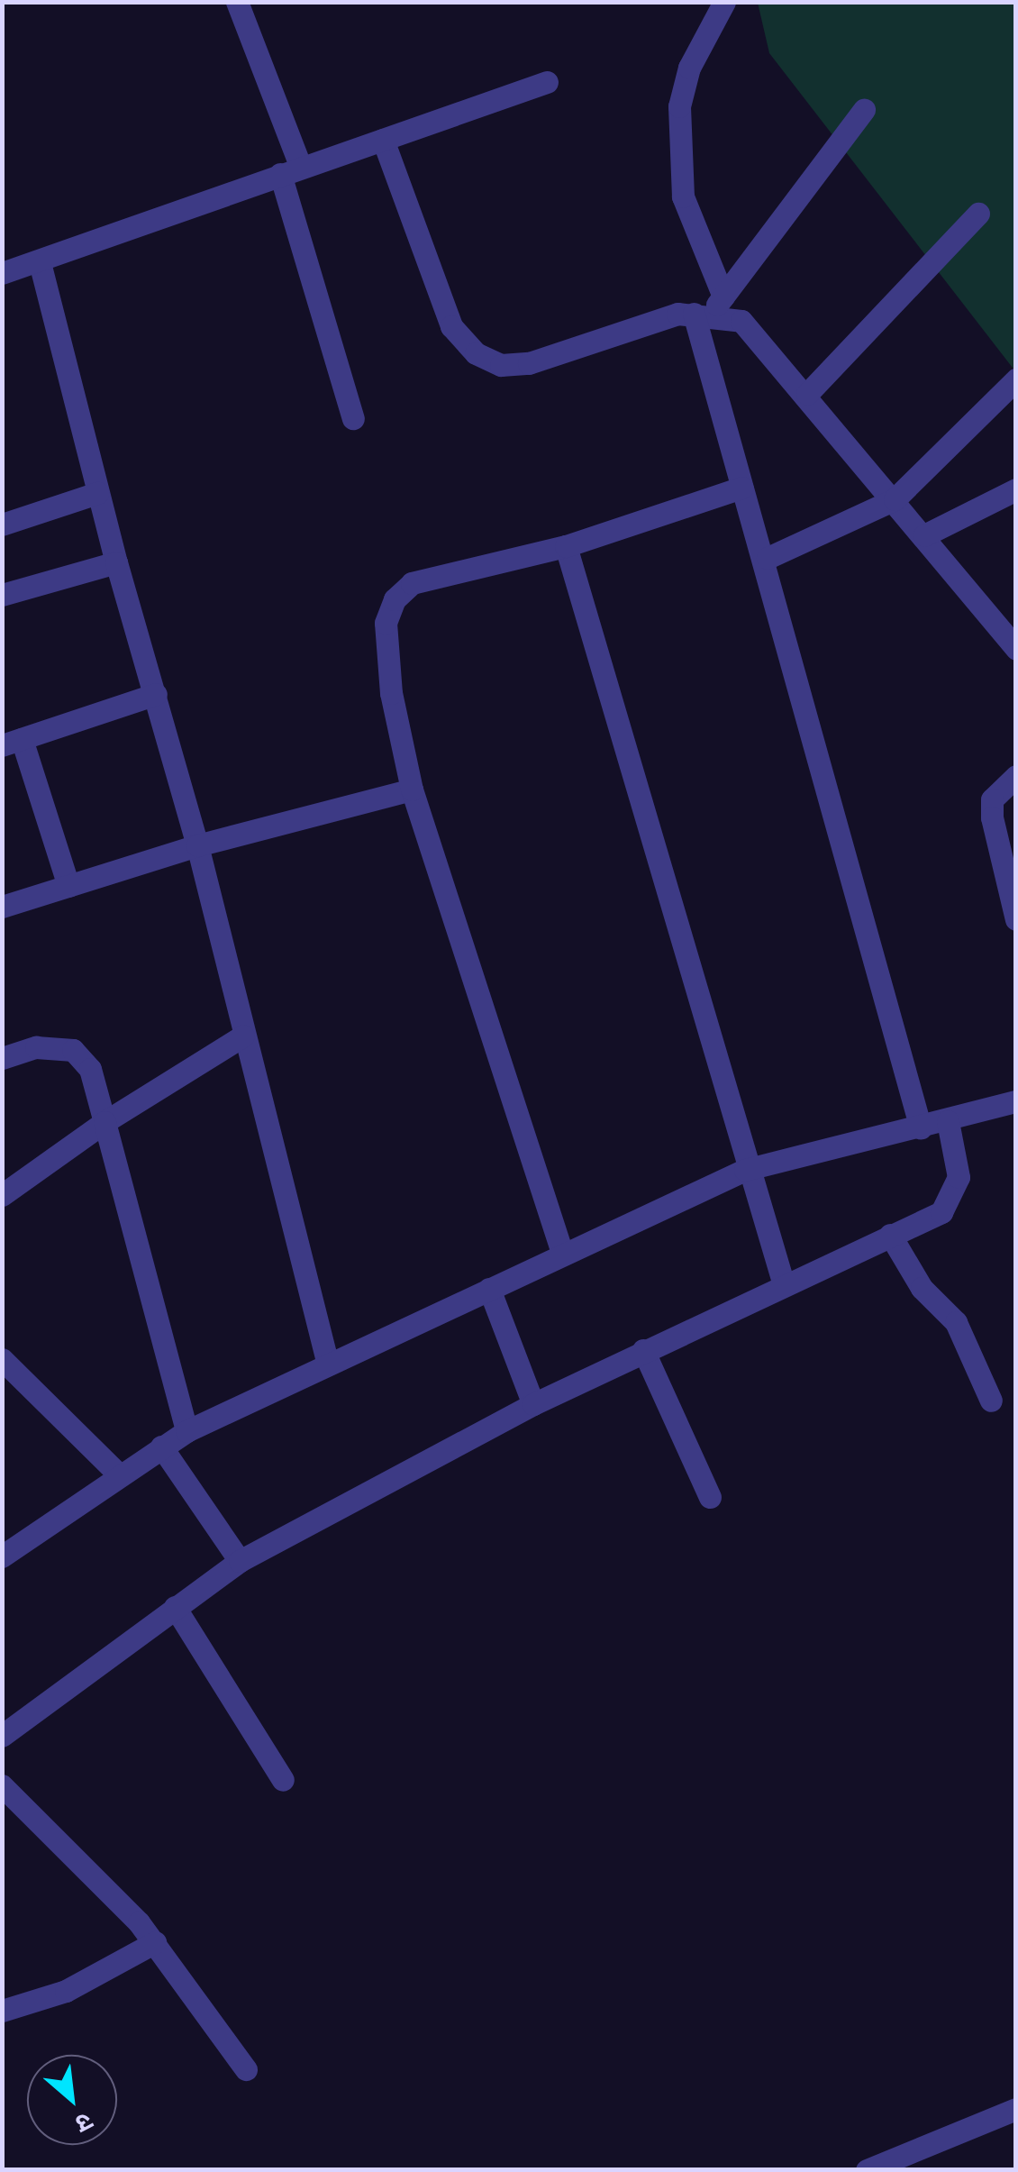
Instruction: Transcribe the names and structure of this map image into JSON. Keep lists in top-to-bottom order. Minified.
{"north":"bottom right"}
